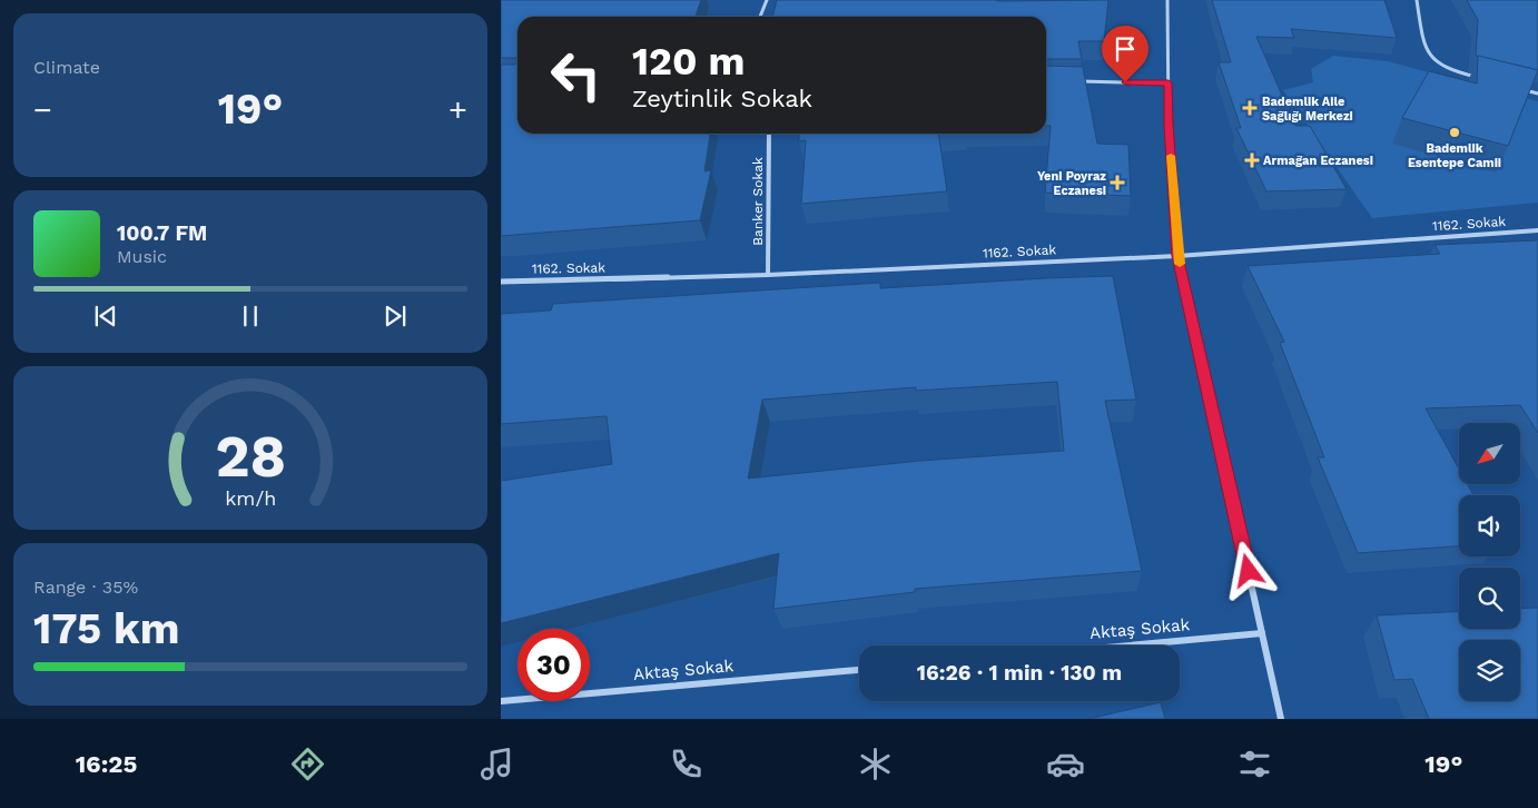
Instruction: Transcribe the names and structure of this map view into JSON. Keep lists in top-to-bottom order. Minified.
{"streets":{"street":["Banker Sokak","1162. Sokak","Aktaş Sokak"]},"crossings":[["Banker Sokak","1162. Sokak"]],"places":{"health":["Bademlik Aile Sağlığı Merkezi","Armağan Eczanesi","Yeni Poyraz Eczanesi"],"other":["Bademlik Esentepe Camii"]},"north":"bottom left","page":{"tile":["Climate",["Range · 35%","175 km"]],"turn":["120 m","Zeytinlik Sokak"],"heat":["−","19°","+"],"song":["100.7 FM","Music"],"limit":"30","trip":"16:26 · 1 min · 130 m","tabs":["16:25","19°"],"gauge":["28","km/h"]}}
